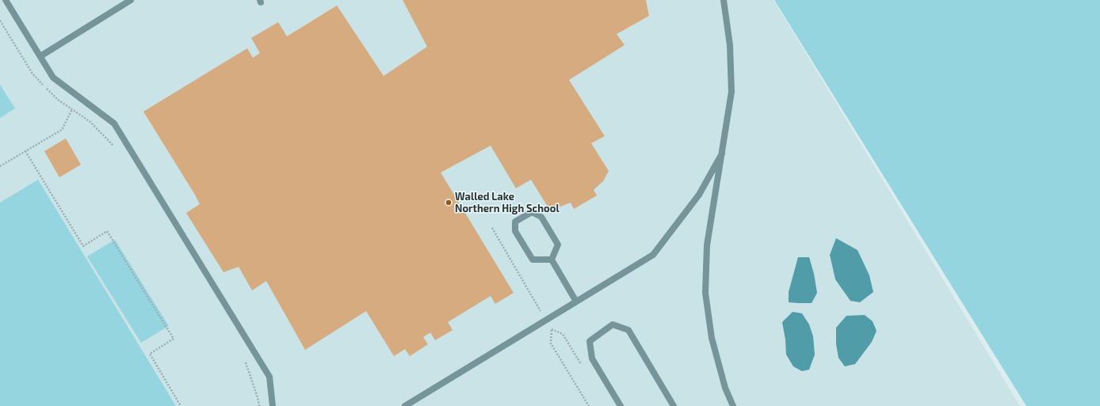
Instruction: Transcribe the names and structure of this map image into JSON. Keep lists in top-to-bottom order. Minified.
{"places":["Walled Lake Northern High School"]}
